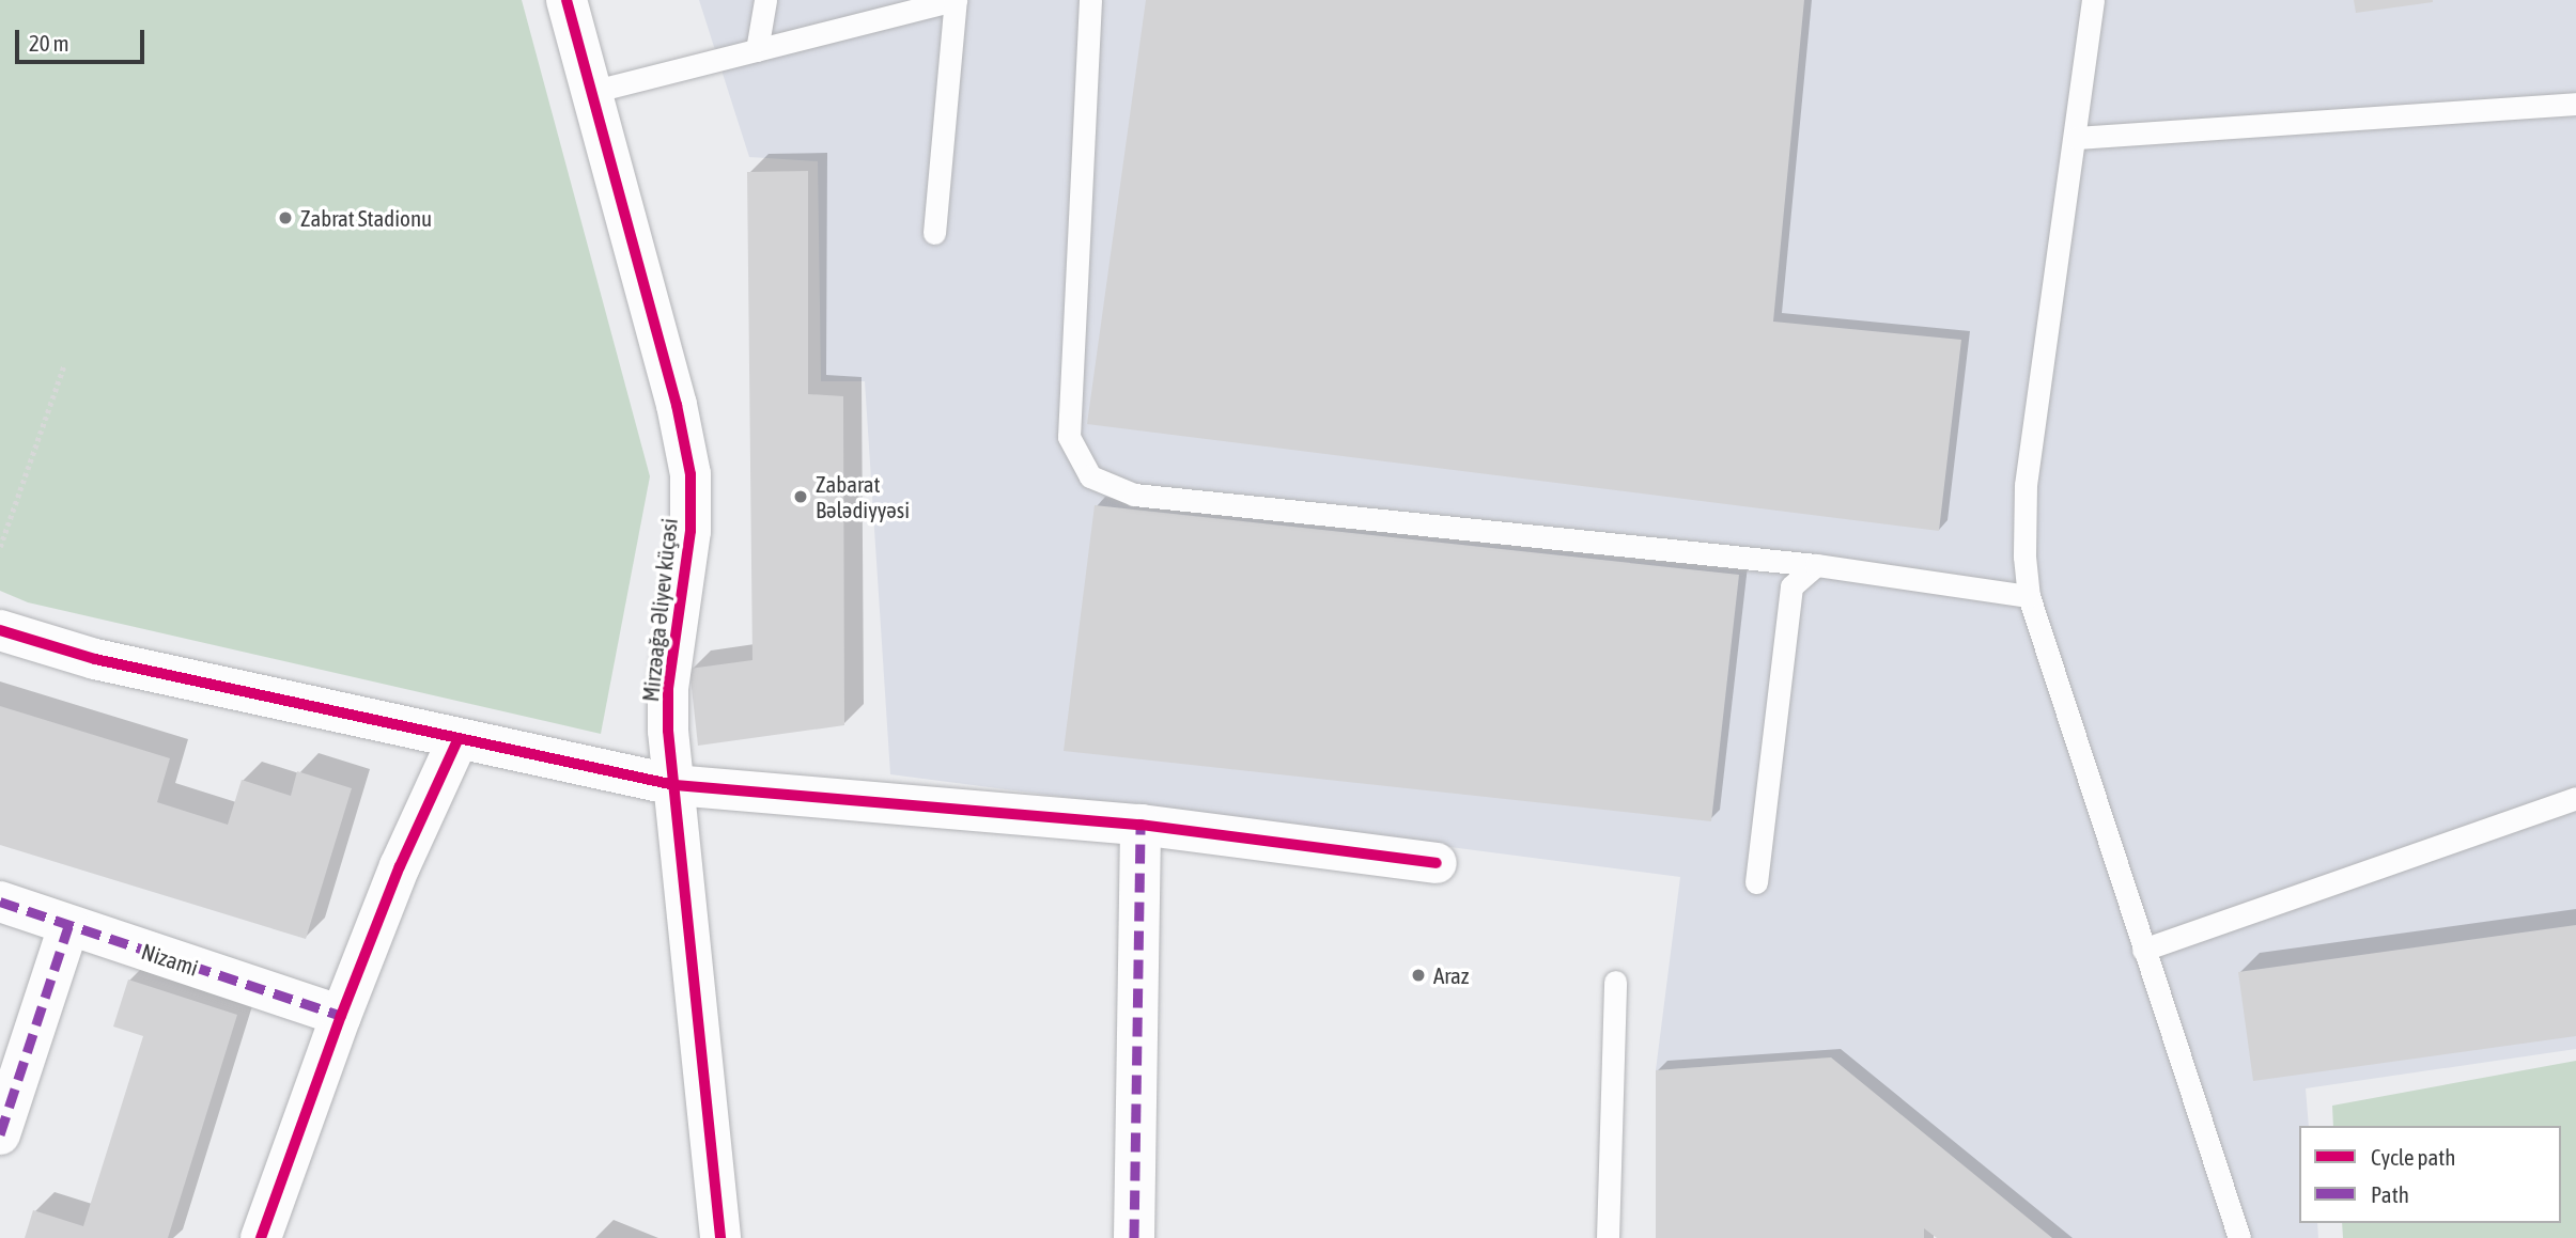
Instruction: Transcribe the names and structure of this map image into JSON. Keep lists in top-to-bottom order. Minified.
{"streets":{"street":["Mirzəağa Əliyev küçəsi","Nizami"]},"places":["Zabrat Stadionu","Zabarat Bələdiyyəsi","Araz"],"legend":["Cycle path","Path"],"scale_bar":"20 m"}
